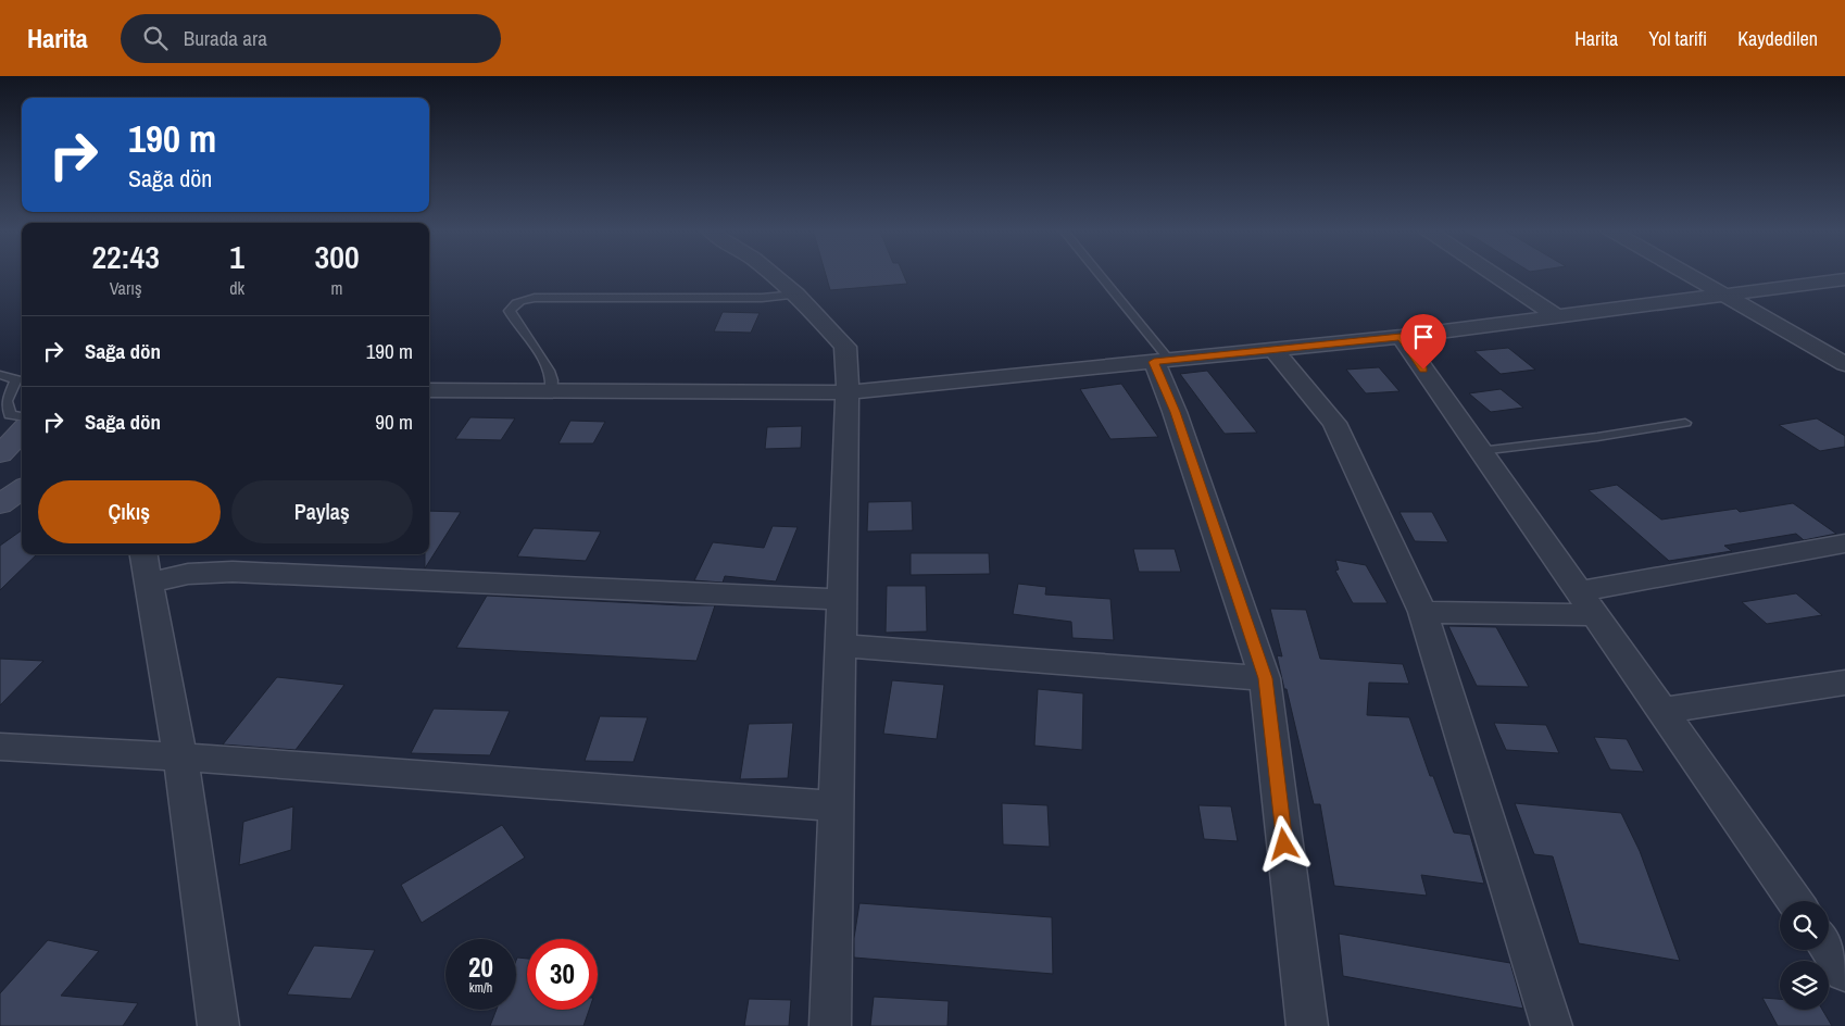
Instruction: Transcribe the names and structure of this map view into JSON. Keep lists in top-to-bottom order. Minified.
{"page":{"header":"Harita","search":"Burada ara","nav":["Harita","Yol tarifi","Kaydedilen"],"turn":["190 m","Sağa dön"],"eta":["22:43","Varış","1","dk","300","m"],"list":[{"name":"Sağa dön","value":"190 m"},{"name":"Sağa dön","value":"90 m"}],"buttons":["Çıkış","Paylaş"],"speed":"20 km/h","limit":"30"}}
